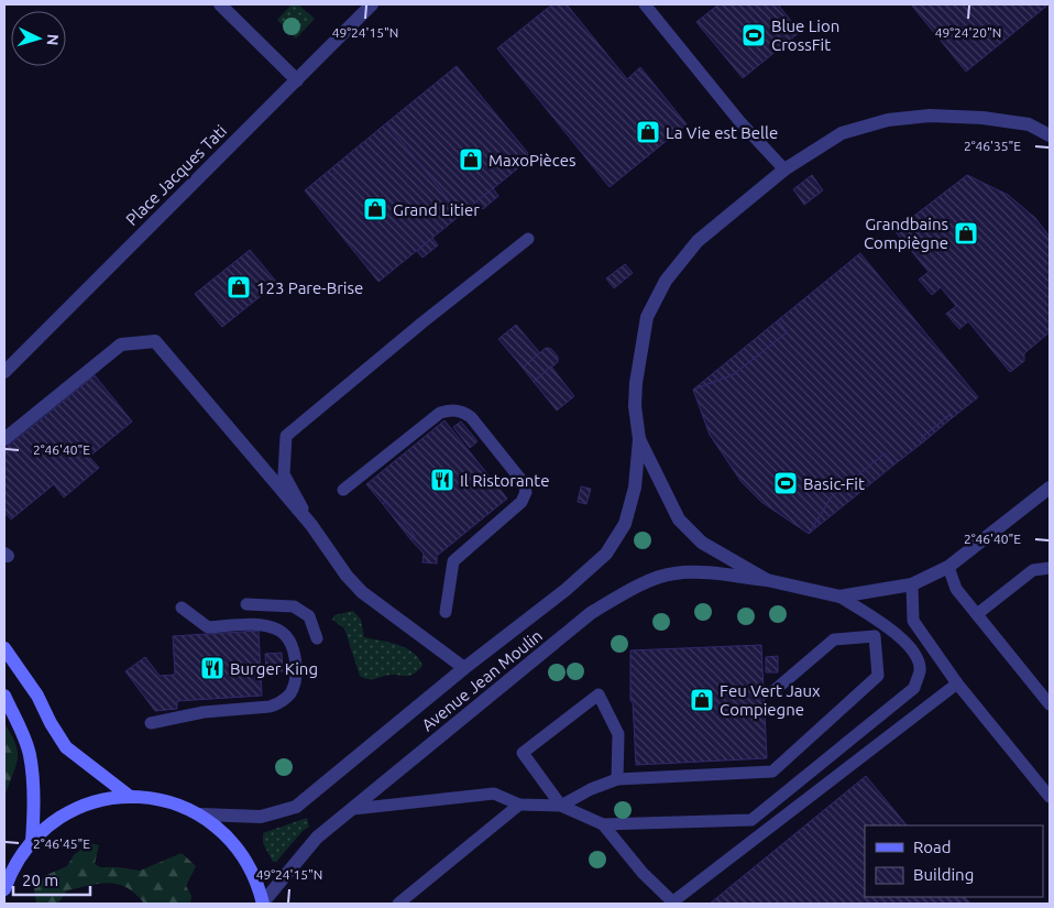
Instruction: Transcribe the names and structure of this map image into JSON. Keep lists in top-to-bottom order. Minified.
{"streets":{"street":["Place Jacques Tati","Avenue Jean Moulin"]},"places":{"sports":["Blue Lion CrossFit","Basic-Fit"],"shop":["La Vie est Belle","MaxoPièces","Grand Litier","Grandbains Compiègne","123 Pare-Brise","Feu Vert Jaux Compiegne"],"restaurant":["Il Ristorante","Burger King"]},"legend":["Road","Building"],"scale_bar":"20 m","north":"right","coordinates":["49°24'15\"N","49°24'20\"N","2°46'35\"E","2°46'40\"E","2°46'45\"E"]}
